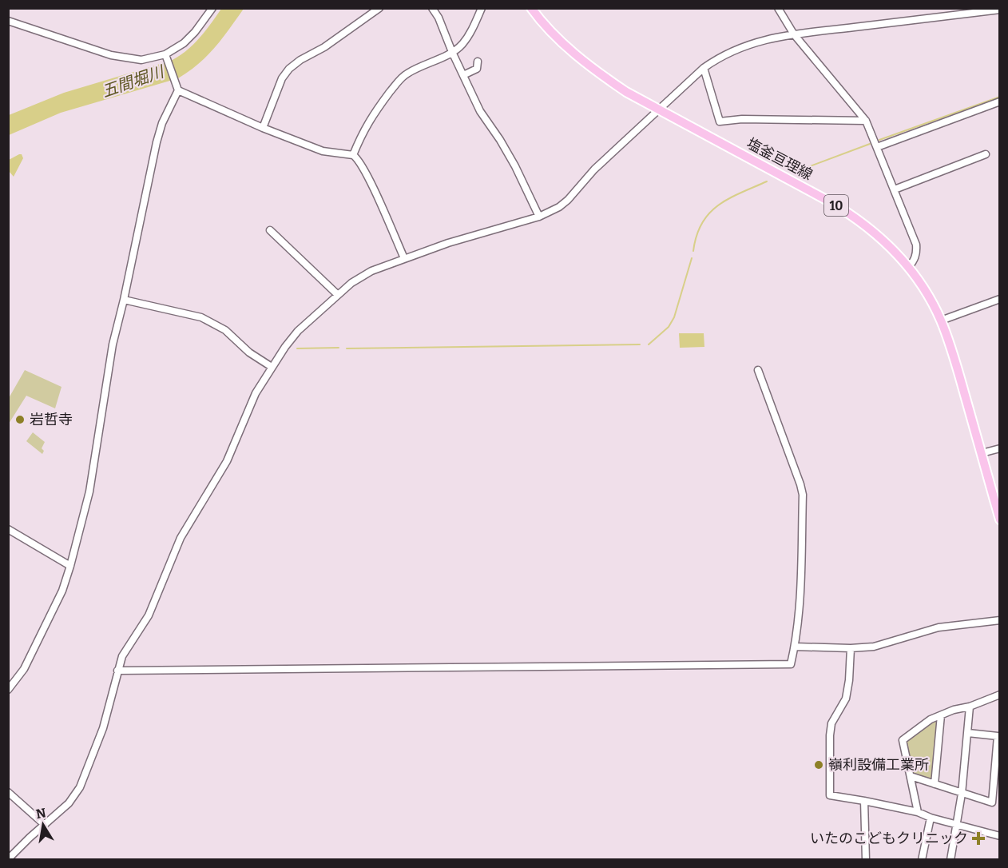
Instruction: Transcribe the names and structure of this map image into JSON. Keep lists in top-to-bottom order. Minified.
{"streets":{"main road":["塩釜亘理線","10"]},"water":["五間堀川"],"places":{"other":["岩哲寺","嶺利設備工業所"],"health":["いたのこどもクリニック"]},"north":"top"}
